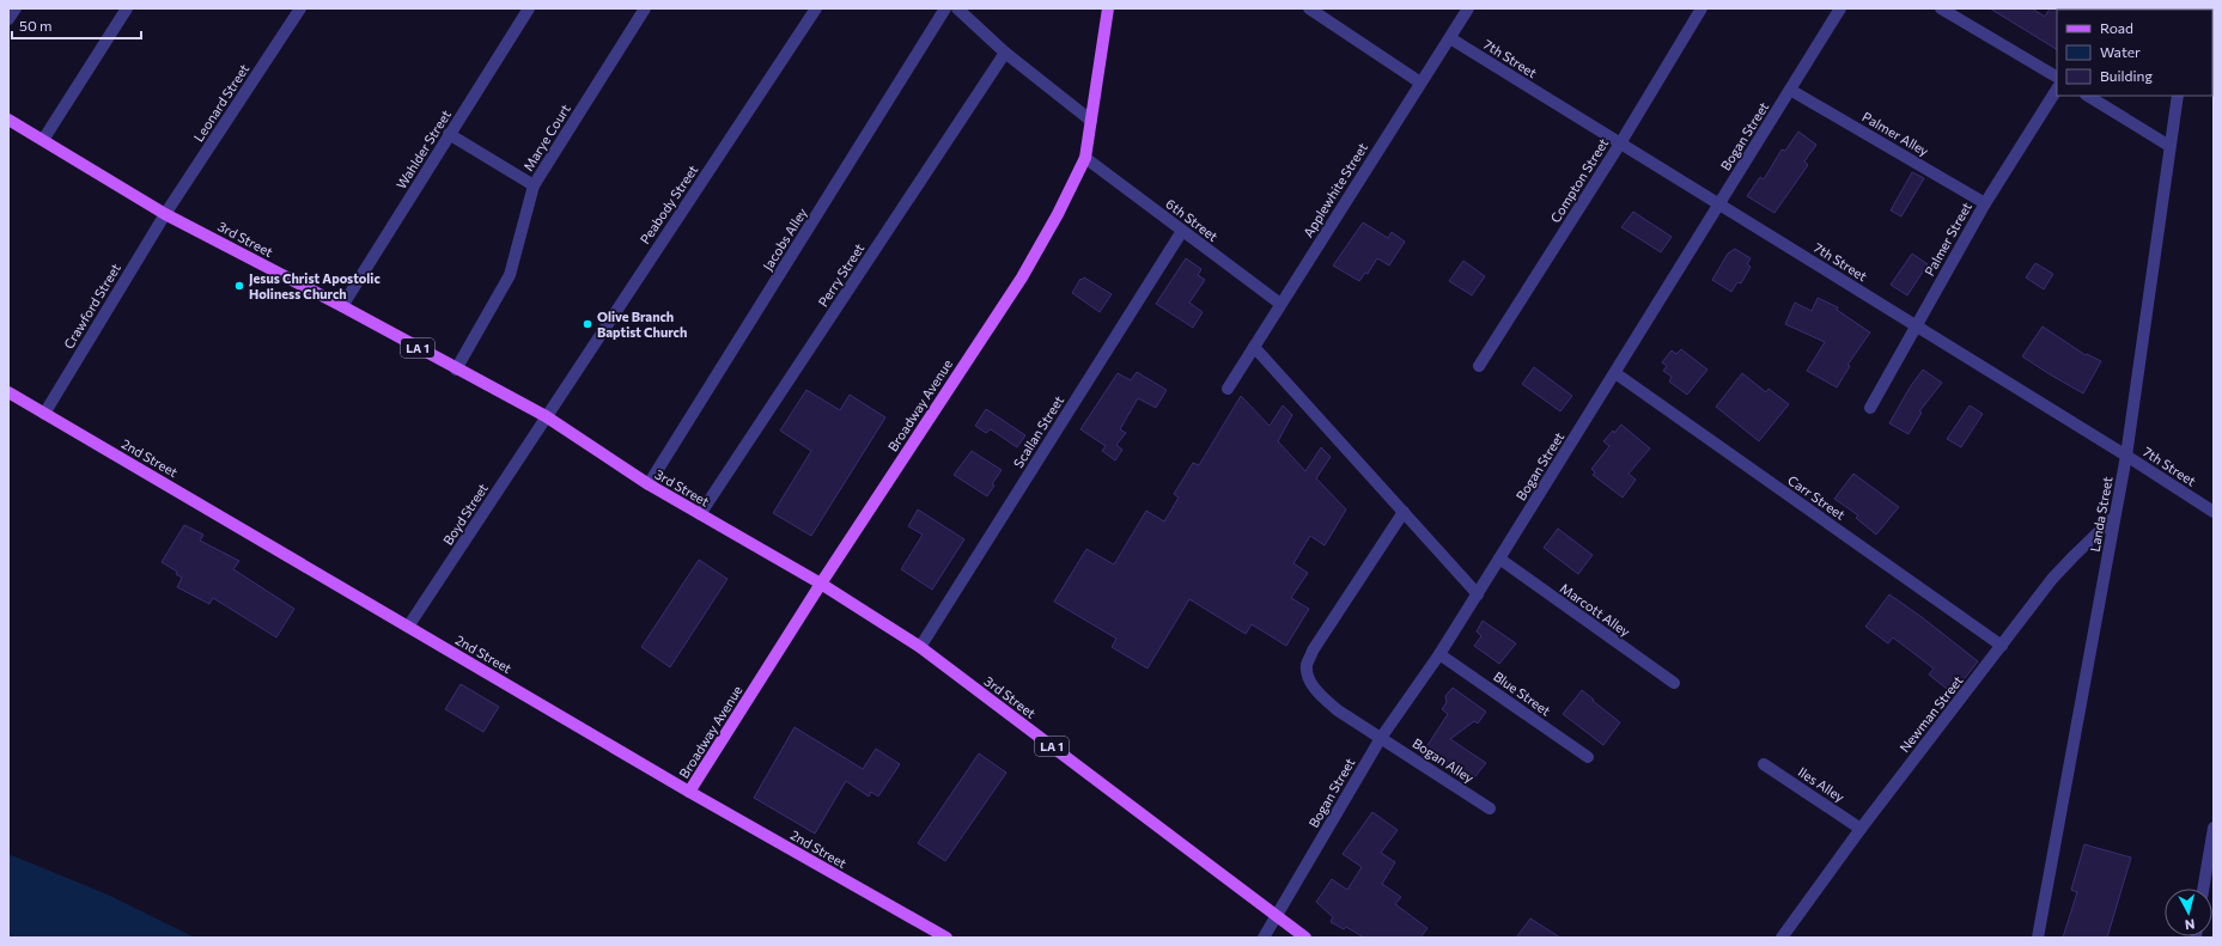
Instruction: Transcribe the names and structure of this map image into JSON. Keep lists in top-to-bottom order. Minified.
{"streets":{"main road":["3rd Street","LA 1","Broadway Avenue","2nd Street"],"street":["7th Street","Leonard Street","Palmer Alley","Bogan Street","Marye Court","Wahlder Street","Compton Street","Applewhite Street","Peabody Street","6th Street","Jacobs Alley","Palmer Street","Perry Street","Crawford Street","Scallan Street","Carr Street","Boyd Street","Landa Street","Marcott Alley","Blue Street","Newman Street","Bogan Alley","Iles Alley"]},"crossings":[["7th Street","Bogan Street"],["7th Street","Compton Street"],["7th Street","Applewhite Street"],["7th Street","Palmer Street"],["7th Street","Landa Street"],["Leonard Street","3rd Street"],["Leonard Street","Crawford Street"],["Palmer Alley","Bogan Street"],["Palmer Alley","Palmer Street"],["Bogan Street","3rd Street"],["Bogan Street","Carr Street"],["Bogan Street","Marcott Alley"],["Bogan Street","Blue Street"],["Bogan Street","Bogan Alley"],["Marye Court","3rd Street"],["Wahlder Street","3rd Street"],["Applewhite Street","6th Street"],["Peabody Street","3rd Street"],["Peabody Street","Boyd Street"],["6th Street","Broadway Avenue"],["6th Street","Scallan Street"],["3rd Street","Jacobs Alley"],["3rd Street","Perry Street"],["3rd Street","Crawford Street"],["3rd Street","Broadway Avenue"],["3rd Street","Scallan Street"],["3rd Street","Boyd Street"],["Crawford Street","2nd Street"],["Broadway Avenue","2nd Street"],["2nd Street","Boyd Street"],["Carr Street","Newman Street"],["Landa Street","Newman Street"],["Newman Street","Iles Alley"]],"places":["Jesus Christ Apostolic Holiness Church","Olive Branch Baptist Church"],"legend":["Road","Water","Building"],"scale_bar":"50 m","north":"bottom"}
